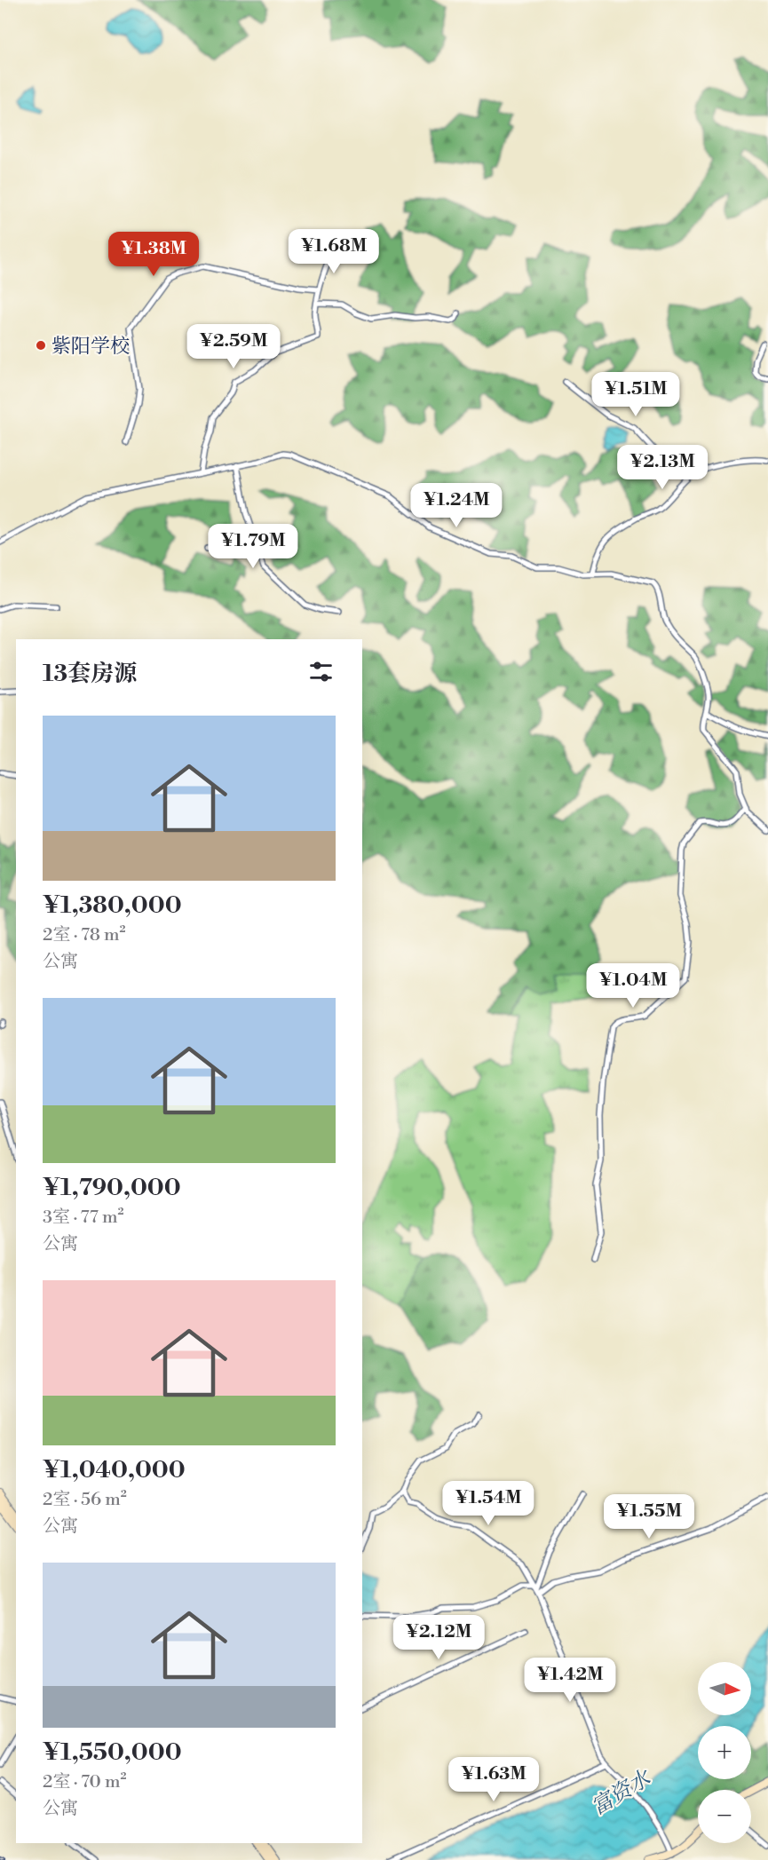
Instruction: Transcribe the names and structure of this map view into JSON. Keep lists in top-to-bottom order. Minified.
{"water":["富资水"],"places":["紫阳学校"],"north":"right","page":{"price":["¥1.68M","¥1.38M","¥2.59M","¥1.51M","¥2.13M","¥1.24M","¥1.79M","¥1.04M","¥1.54M","¥1.55M","¥2.12M","¥1.42M","¥1.63M"],"heading":"13套房源","list":[{"name":"¥1,380,000","note":"2室 · 78 m² · 公寓"},{"name":"¥1,790,000","note":"3室 · 77 m² · 公寓"},{"name":"¥1,040,000","note":"2室 · 56 m² · 公寓"},{"name":"¥1,550,000","note":"2室 · 70 m² · 公寓"}],"map_buttons":["+","−"]}}
